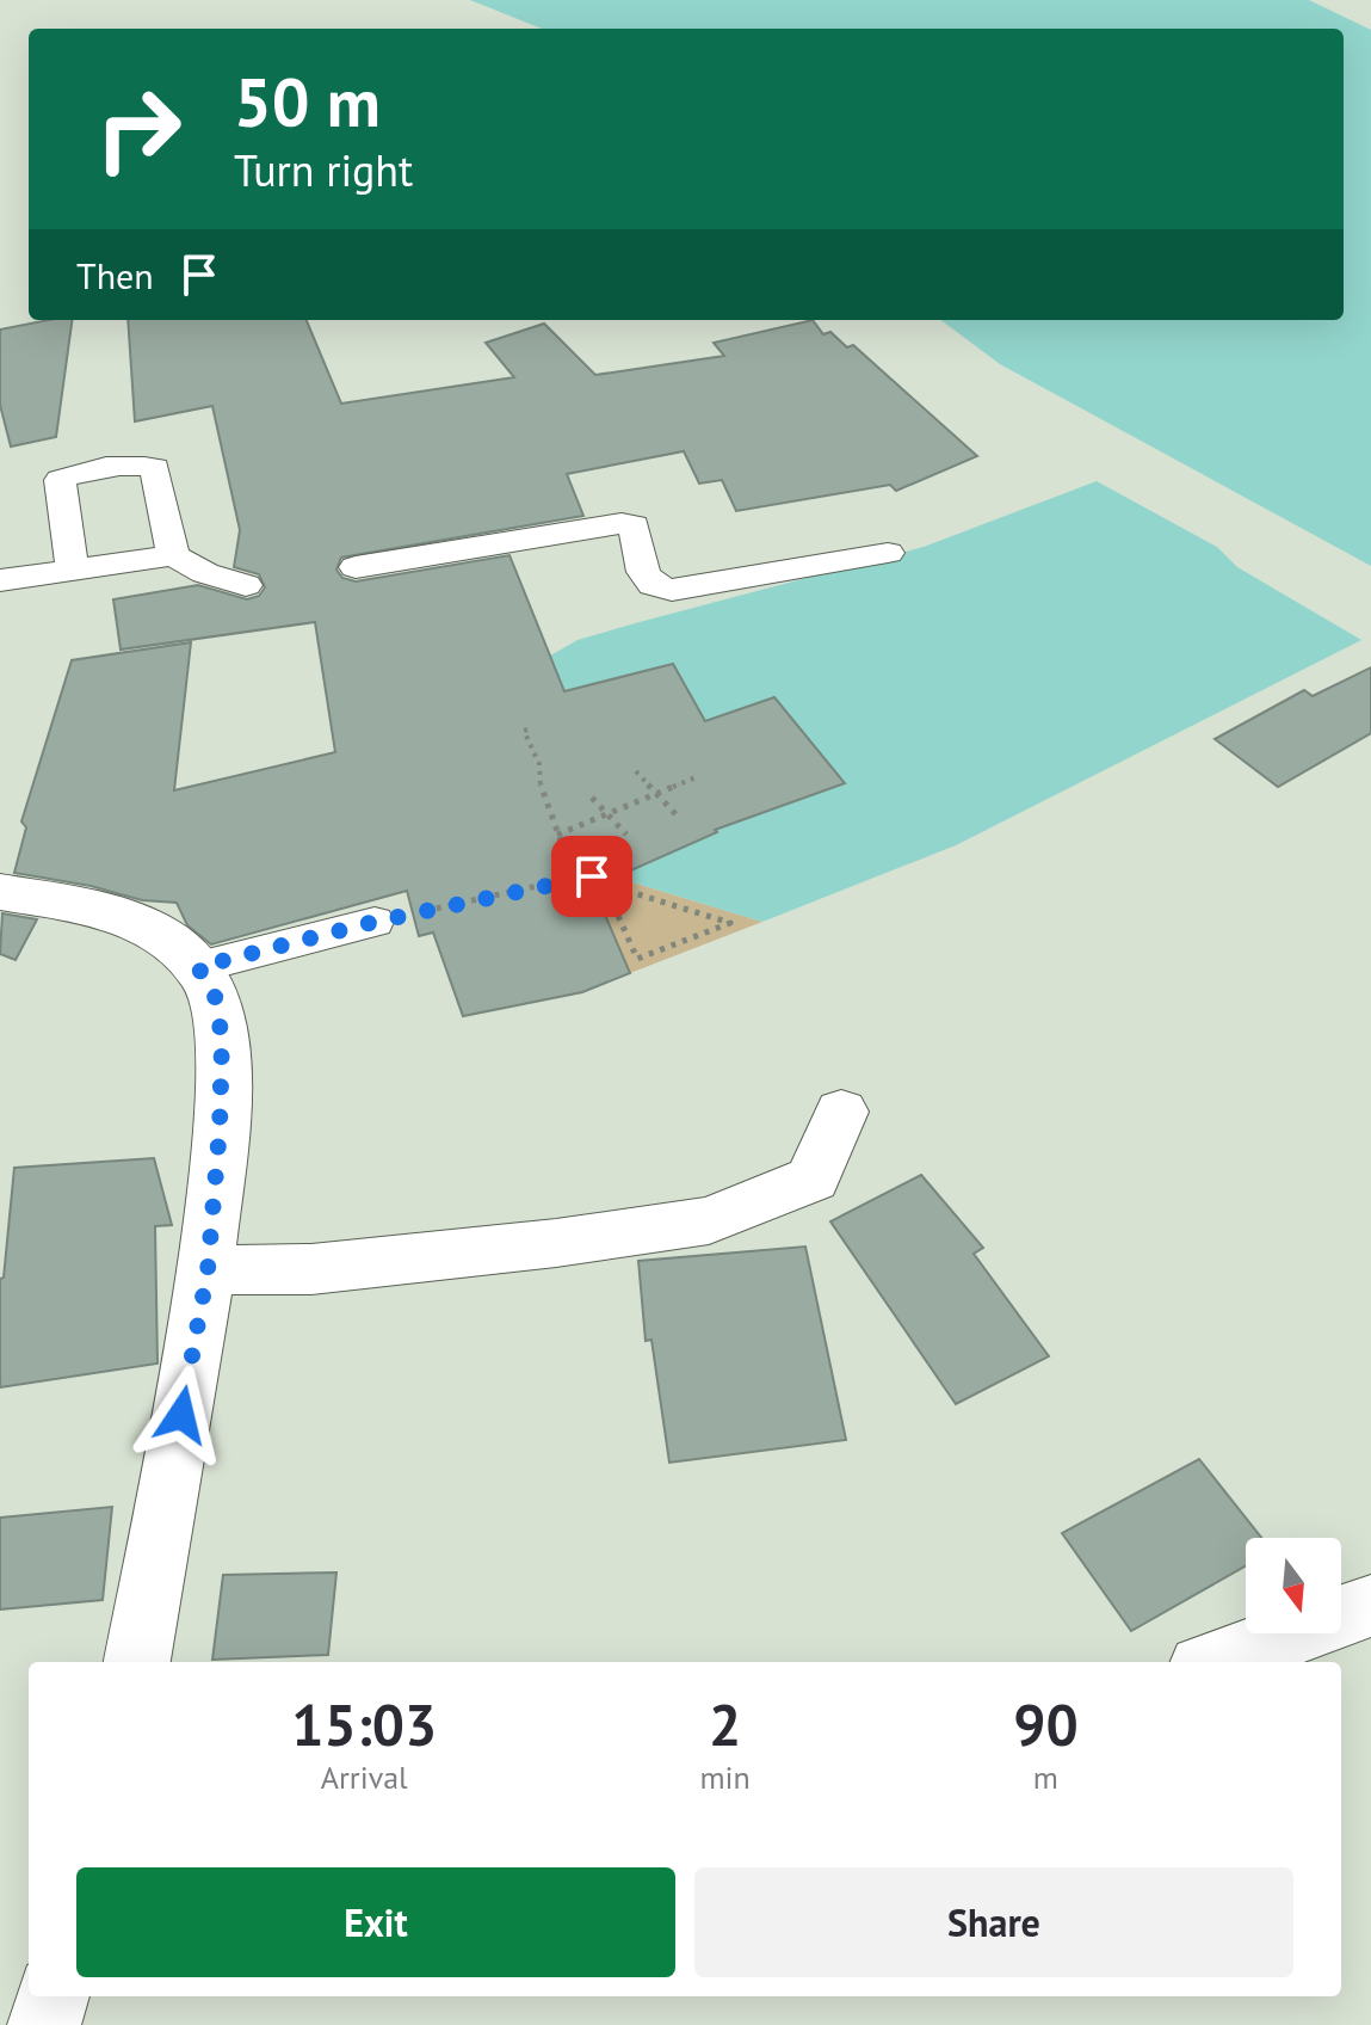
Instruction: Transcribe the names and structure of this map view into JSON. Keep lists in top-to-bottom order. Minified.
{"north":"bottom","page":{"turn":["50 m","Turn right"],"then":"Then","eta":["15:03","Arrival","2","min","90","m"],"buttons":["Exit","Share"]}}
